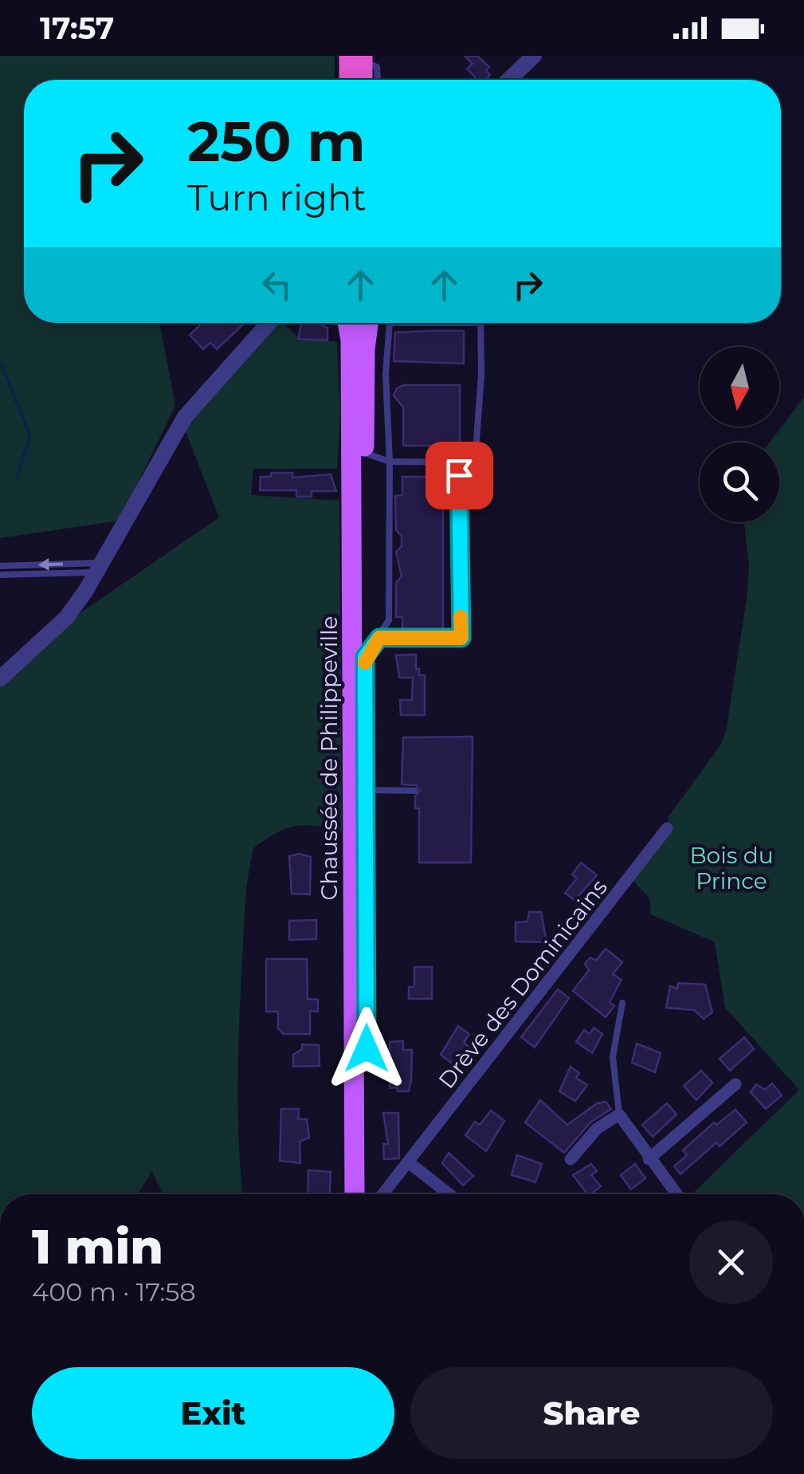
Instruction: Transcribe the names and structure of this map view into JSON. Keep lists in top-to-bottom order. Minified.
{"streets":{"main road":["Chaussée de Philippeville"],"street":["Drève des Dominicains"]},"parks":["Bois du Prince"],"north":"bottom","page":{"status":"17:57","turn":["250 m","Turn right"],"heading":["1 min","400 m · 17:58"],"buttons":["Exit","Share"]}}
